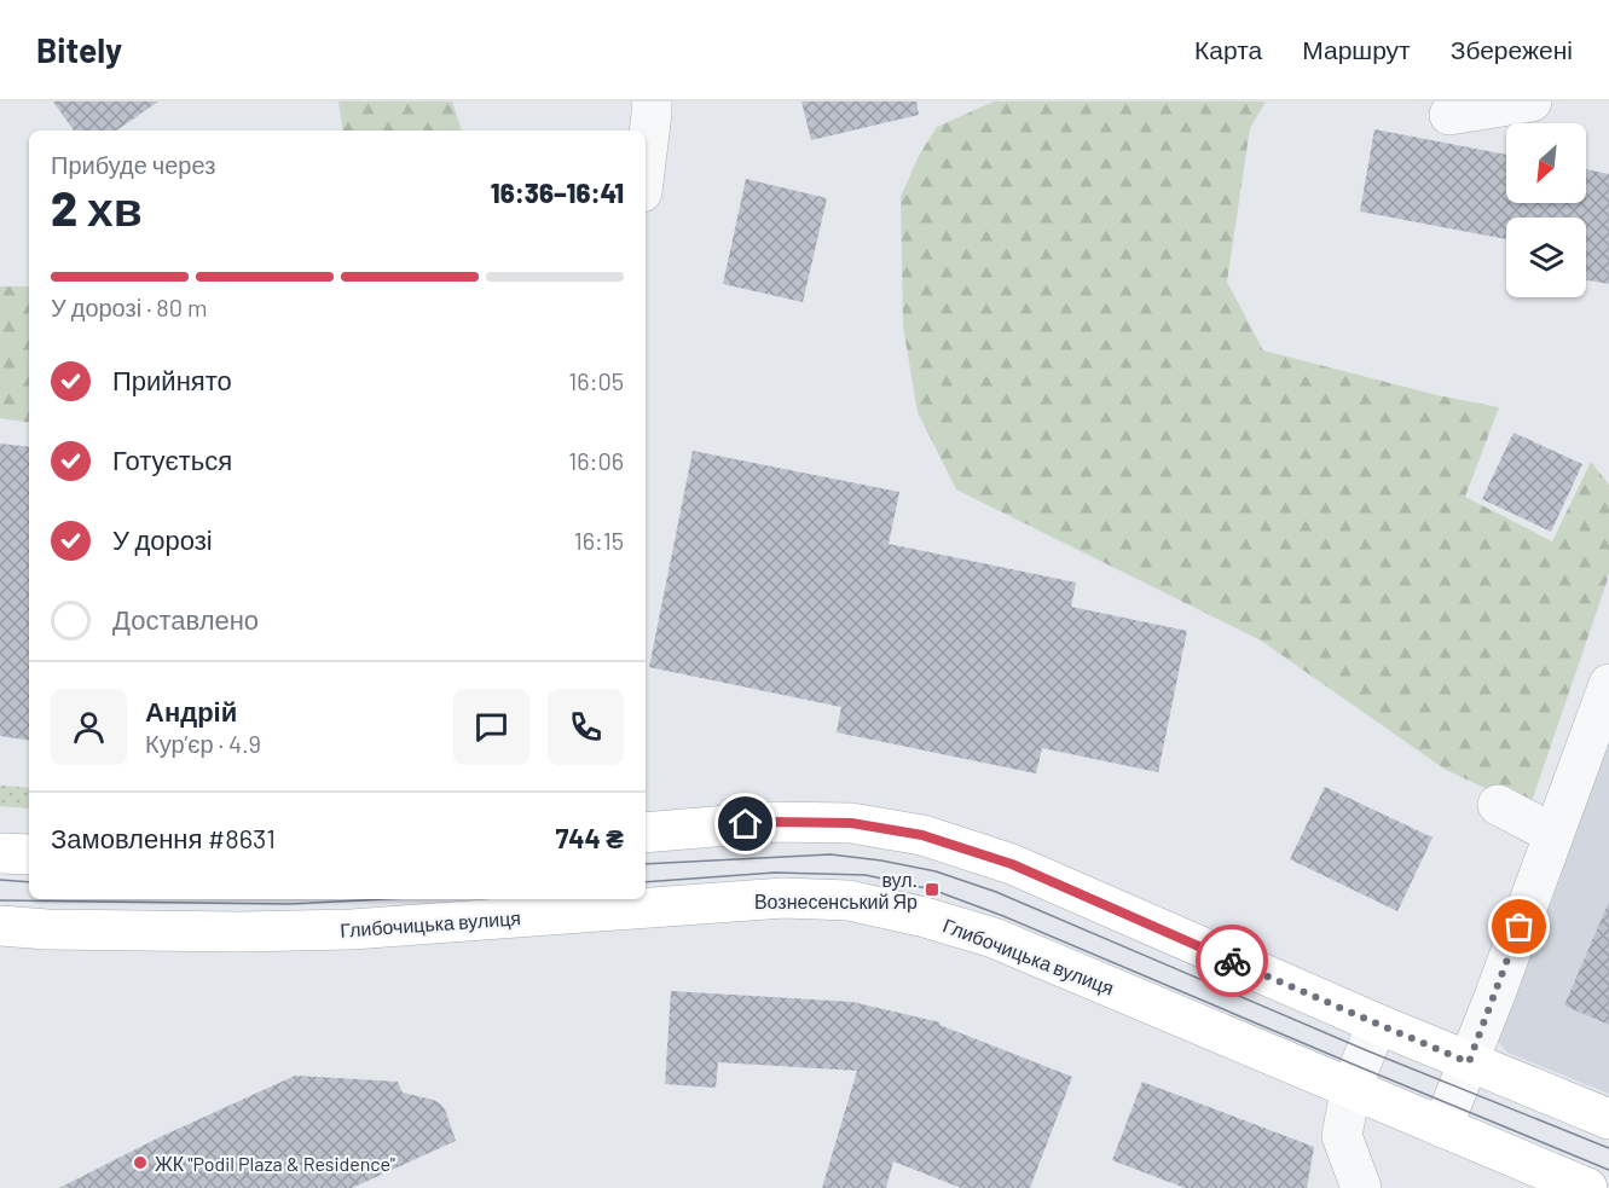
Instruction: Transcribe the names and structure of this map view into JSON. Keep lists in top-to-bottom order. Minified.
{"streets":{"main road":["Глибочицька вулиця"]},"places":{"transit":["вул. Вознесенський Яр"],"other":["ЖК \"Podil Plaza & Residence\""]},"north":"bottom left","page":{"header":"Bitely","nav":["Карта","Маршрут","Збережені"],"heading":["2 хв","Прибуде через","16:36–16:41"],"panel":["Андрій","Кур’єр · 4.9","Замовлення #8631","744 ₴"],"bar":"У дорозі · 80 m","list":[["Прийнято","16:05"],["Готується","16:06"],["У дорозі","16:15"],"Доставлено"]}}
